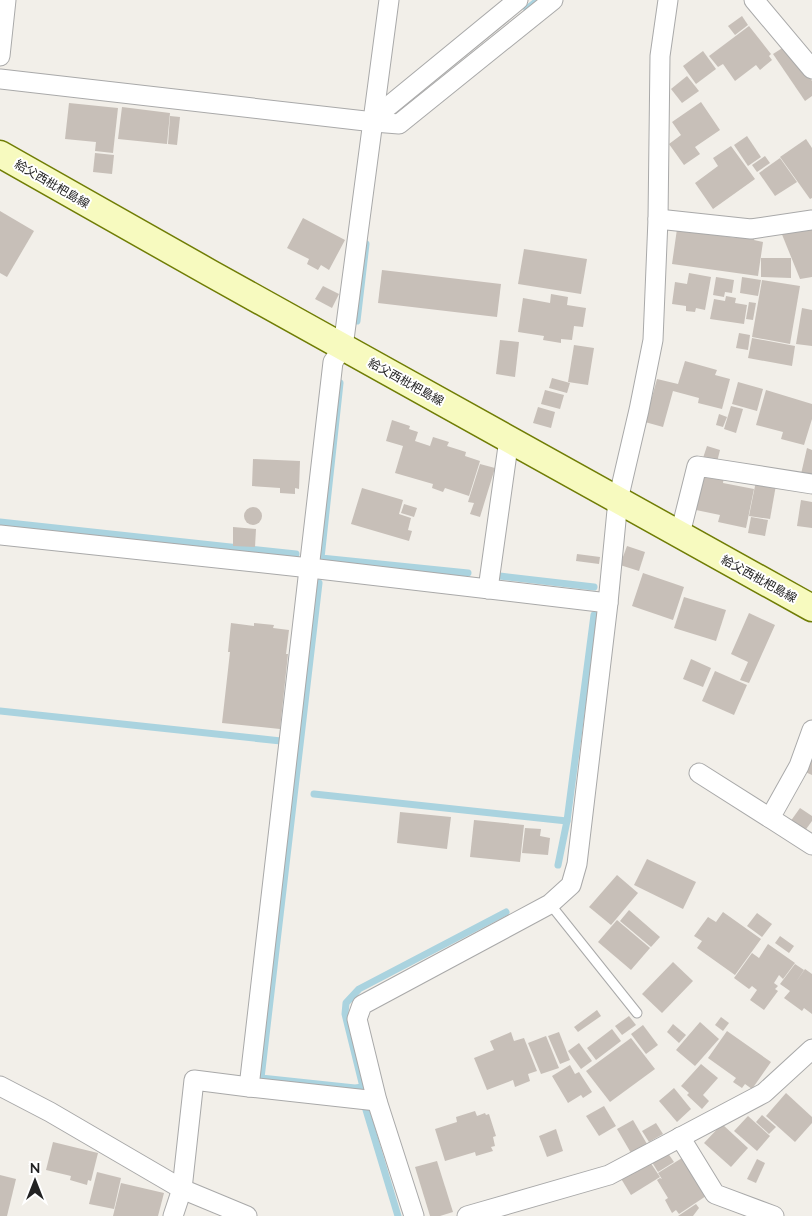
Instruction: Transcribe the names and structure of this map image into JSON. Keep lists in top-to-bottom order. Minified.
{"streets":{"main road":["給父西枇杷島線"]},"north":"top"}
